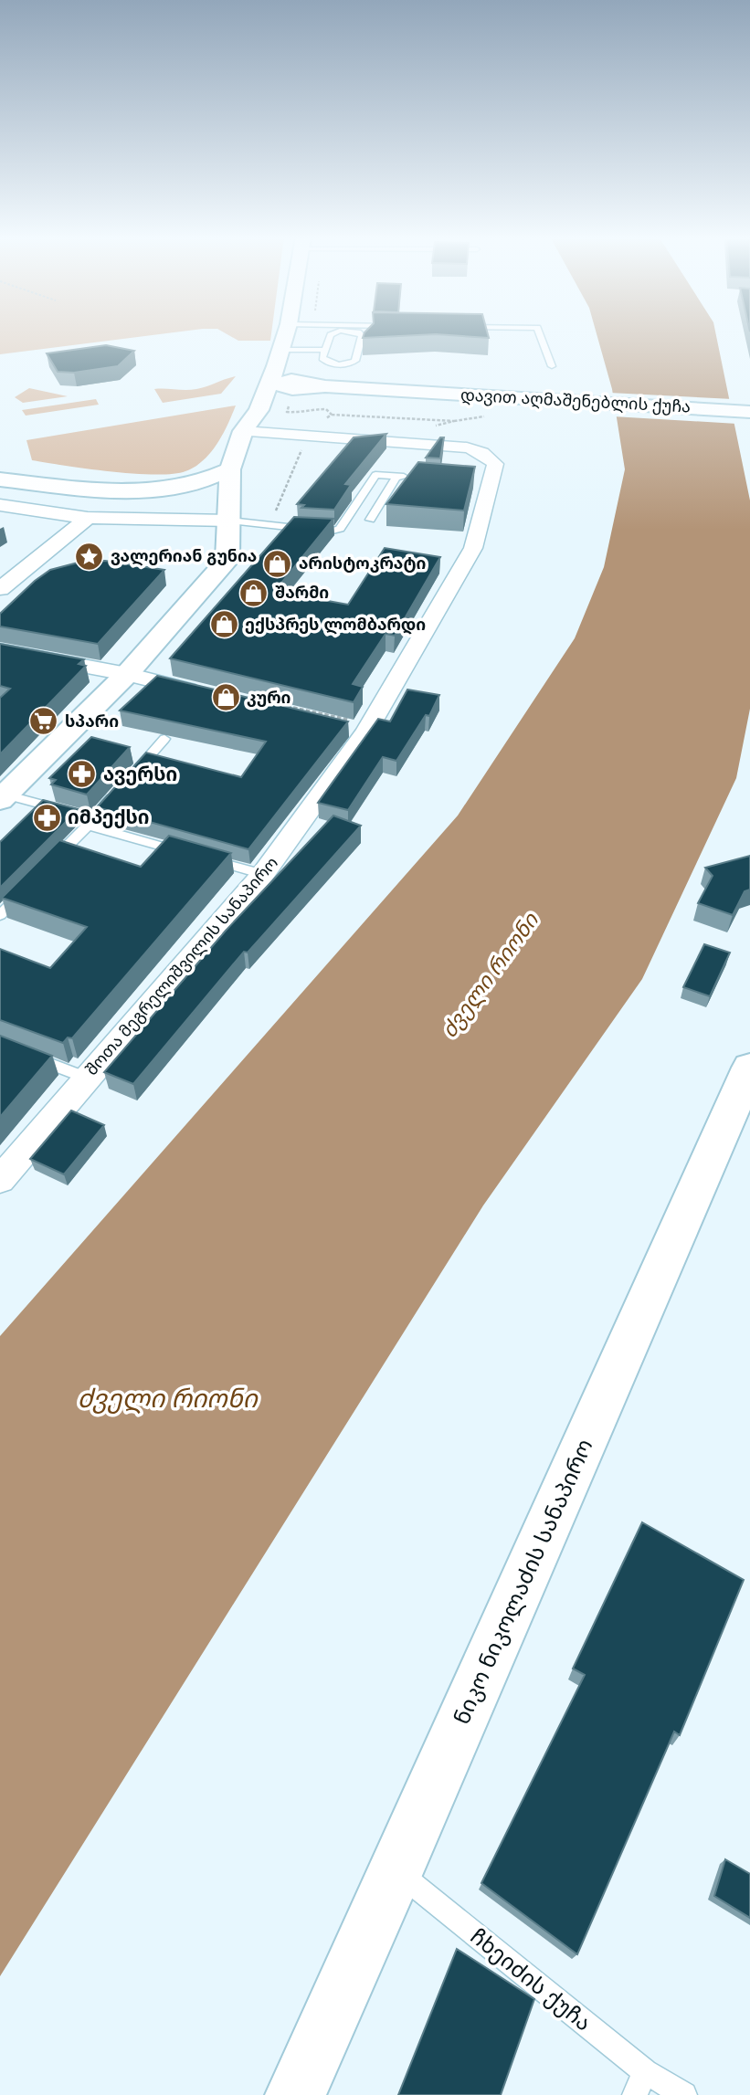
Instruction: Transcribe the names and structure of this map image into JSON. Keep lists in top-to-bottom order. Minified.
{"streets":{"main road":["დავით აღმაშენებლის ქუჩა","ნიკო ნიკოლაძის სანაპირო"],"street":["შოთა მეგრელიშვილის სანაპირო"],"lane":["ჩხეიძის ქუჩა"]},"crossings":[["ნიკო ნიკოლაძის სანაპირო","ჩხეიძის ქუჩა"]],"water":["ძველი რიონი"],"places":{"place":["ვალერიან გუნია"],"shop":["არისტოკრატი","შარმი","ექსპრეს ლომბარდი","კური"],"supermarket":["სპარი"],"pharmacy":["ავერსი","იმპექსი"]}}
